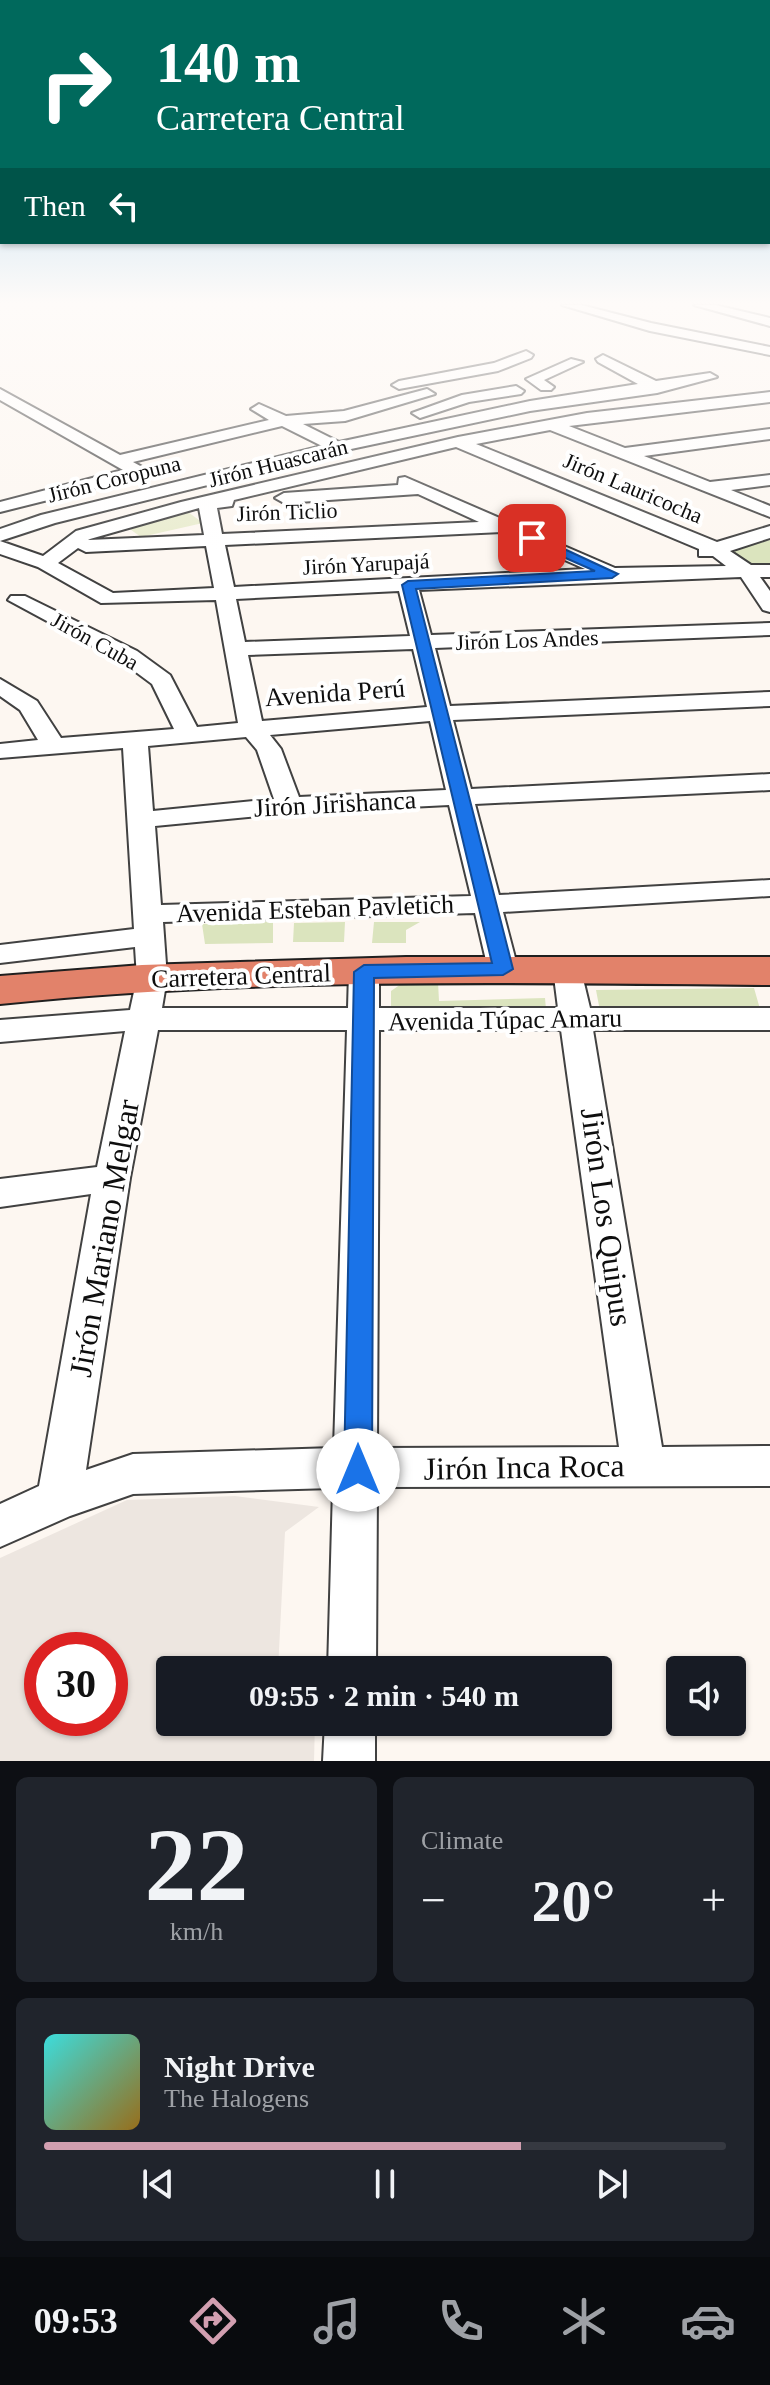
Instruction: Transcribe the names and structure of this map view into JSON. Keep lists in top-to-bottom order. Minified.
{"streets":{"highway":["Carretera Central"],"street":["Jirón Huascarán","Jirón Coropuna","Jirón Lauricocha","Jirón Ticlio","Jirón Yarupajá","Jirón Los Andes","Jirón Cuba","Avenida Perú","Jirón Jirishanca","Avenida Esteban Pavletich","Avenida Túpac Amaru","Jirón Los Quipus","Jirón Mariano Melgar","Jirón Inca Roca"]},"crossings":[["Jirón Huascarán","Jirón Lauricocha"],["Jirón Huascarán","Jirón Ticlio"],["Jirón Huascarán","Jirón Yarupajá"],["Jirón Lauricocha","Jirón Yarupajá"],["Jirón Cuba","Avenida Perú"],["Avenida Perú","Jirón Mariano Melgar"],["Jirón Jirishanca","Jirón Mariano Melgar"],["Avenida Esteban Pavletich","Carretera Central"],["Avenida Esteban Pavletich","Avenida Túpac Amaru"],["Avenida Esteban Pavletich","Jirón Mariano Melgar"],["Carretera Central","Avenida Túpac Amaru"],["Carretera Central","Jirón Los Quipus"],["Carretera Central","Jirón Mariano Melgar"],["Avenida Túpac Amaru","Jirón Los Quipus"],["Avenida Túpac Amaru","Jirón Mariano Melgar"],["Jirón Los Quipus","Jirón Inca Roca"],["Jirón Mariano Melgar","Jirón Inca Roca"]],"page":{"turn":["140 m","Carretera Central"],"then":"Then","limit":"30","trip":"09:55 · 2 min · 540 m","tile":[["22","km/h"],"Climate"],"heat":["−","20°","+"],"song":["Night Drive","The Halogens"],"tabs":"09:53"}}
